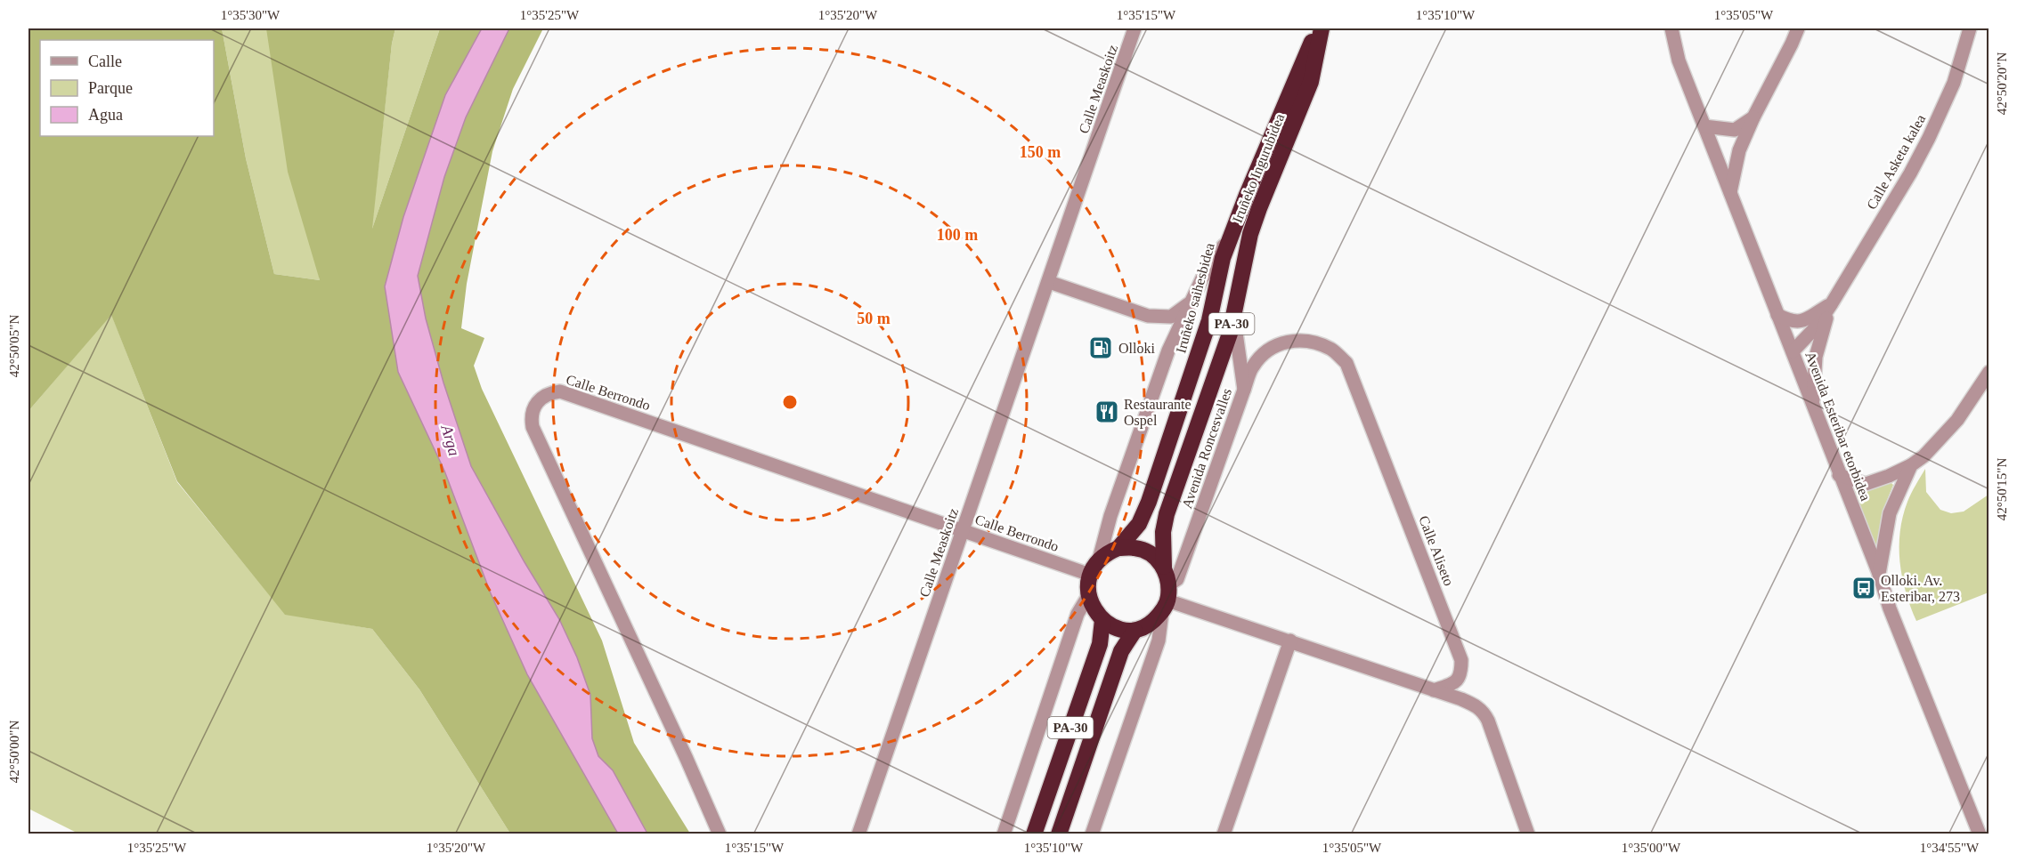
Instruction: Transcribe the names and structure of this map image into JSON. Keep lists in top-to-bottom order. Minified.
{"streets":{"highway":["Iruñeko Ingurubidea","Iruñeko saihesbidea","PA-30"],"street":["Calle Measkoitz","Calle Asketa kalea","Calle Berrondo","Avenida Esteribar etorbidea","Avenida Roncesvalles","Calle Aliseto"]},"crossings":[["Calle Measkoitz","Calle Berrondo"],["Calle Asketa kalea","Avenida Esteribar etorbidea"],["Iruñeko Ingurubidea","Iruñeko saihesbidea"],["Iruñeko Ingurubidea","PA-30"],["Iruñeko Ingurubidea","Calle Berrondo"],["Iruñeko Ingurubidea","Avenida Roncesvalles"],["Iruñeko saihesbidea","PA-30"],["Iruñeko saihesbidea","Calle Berrondo"],["Iruñeko saihesbidea","Avenida Roncesvalles"],["PA-30","Calle Berrondo"],["PA-30","Avenida Roncesvalles"],["Calle Berrondo","Avenida Roncesvalles"],["Avenida Roncesvalles","Calle Aliseto"]],"water":["Arga"],"places":{"fuel station":["Olloki"],"restaurant":["Restaurante Ospel"],"bus stop":["Olloki. Av. Esteribar, 273"]},"legend":["Calle","Parque","Agua"],"coordinates":["1°35'30\"W","1°35'25\"W","1°35'20\"W","1°35'15\"W","1°35'10\"W","1°35'05\"W","42°50'20\"N","42°50'05\"N","42°50'15\"N","42°50'00\"N","1°35'00\"W","1°34'55\"W"],"rings":["150 m","100 m","50 m"]}
